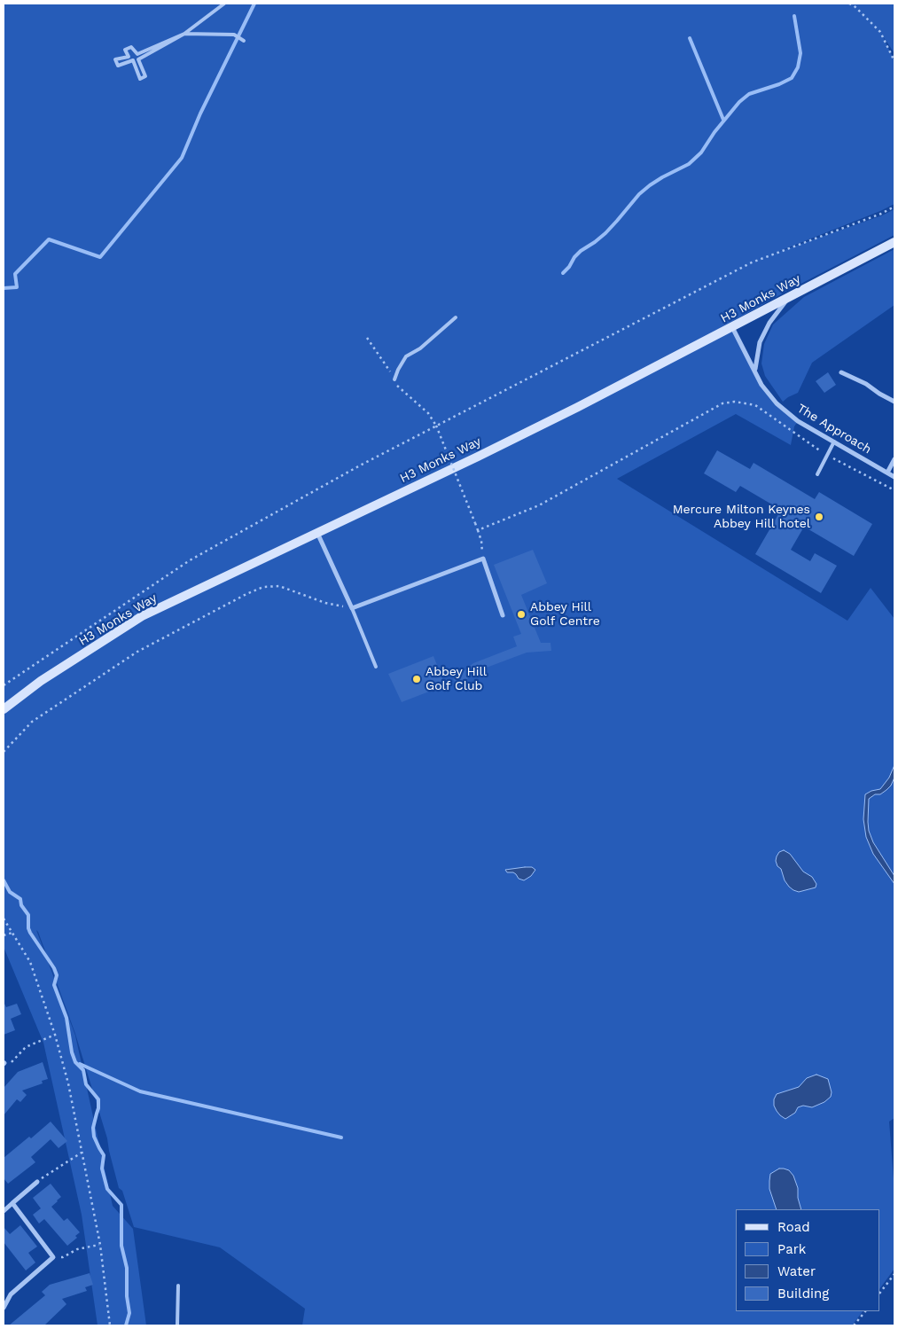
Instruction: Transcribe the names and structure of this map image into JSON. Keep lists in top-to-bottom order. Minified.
{"streets":{"street":["H3 Monks Way","The Approach"]},"crossings":[["H3 Monks Way","The Approach"]],"places":["Mercure Milton Keynes Abbey Hill hotel","Abbey Hill Golf Centre","Abbey Hill Golf Club"],"legend":["Road","Park","Water","Building"]}
